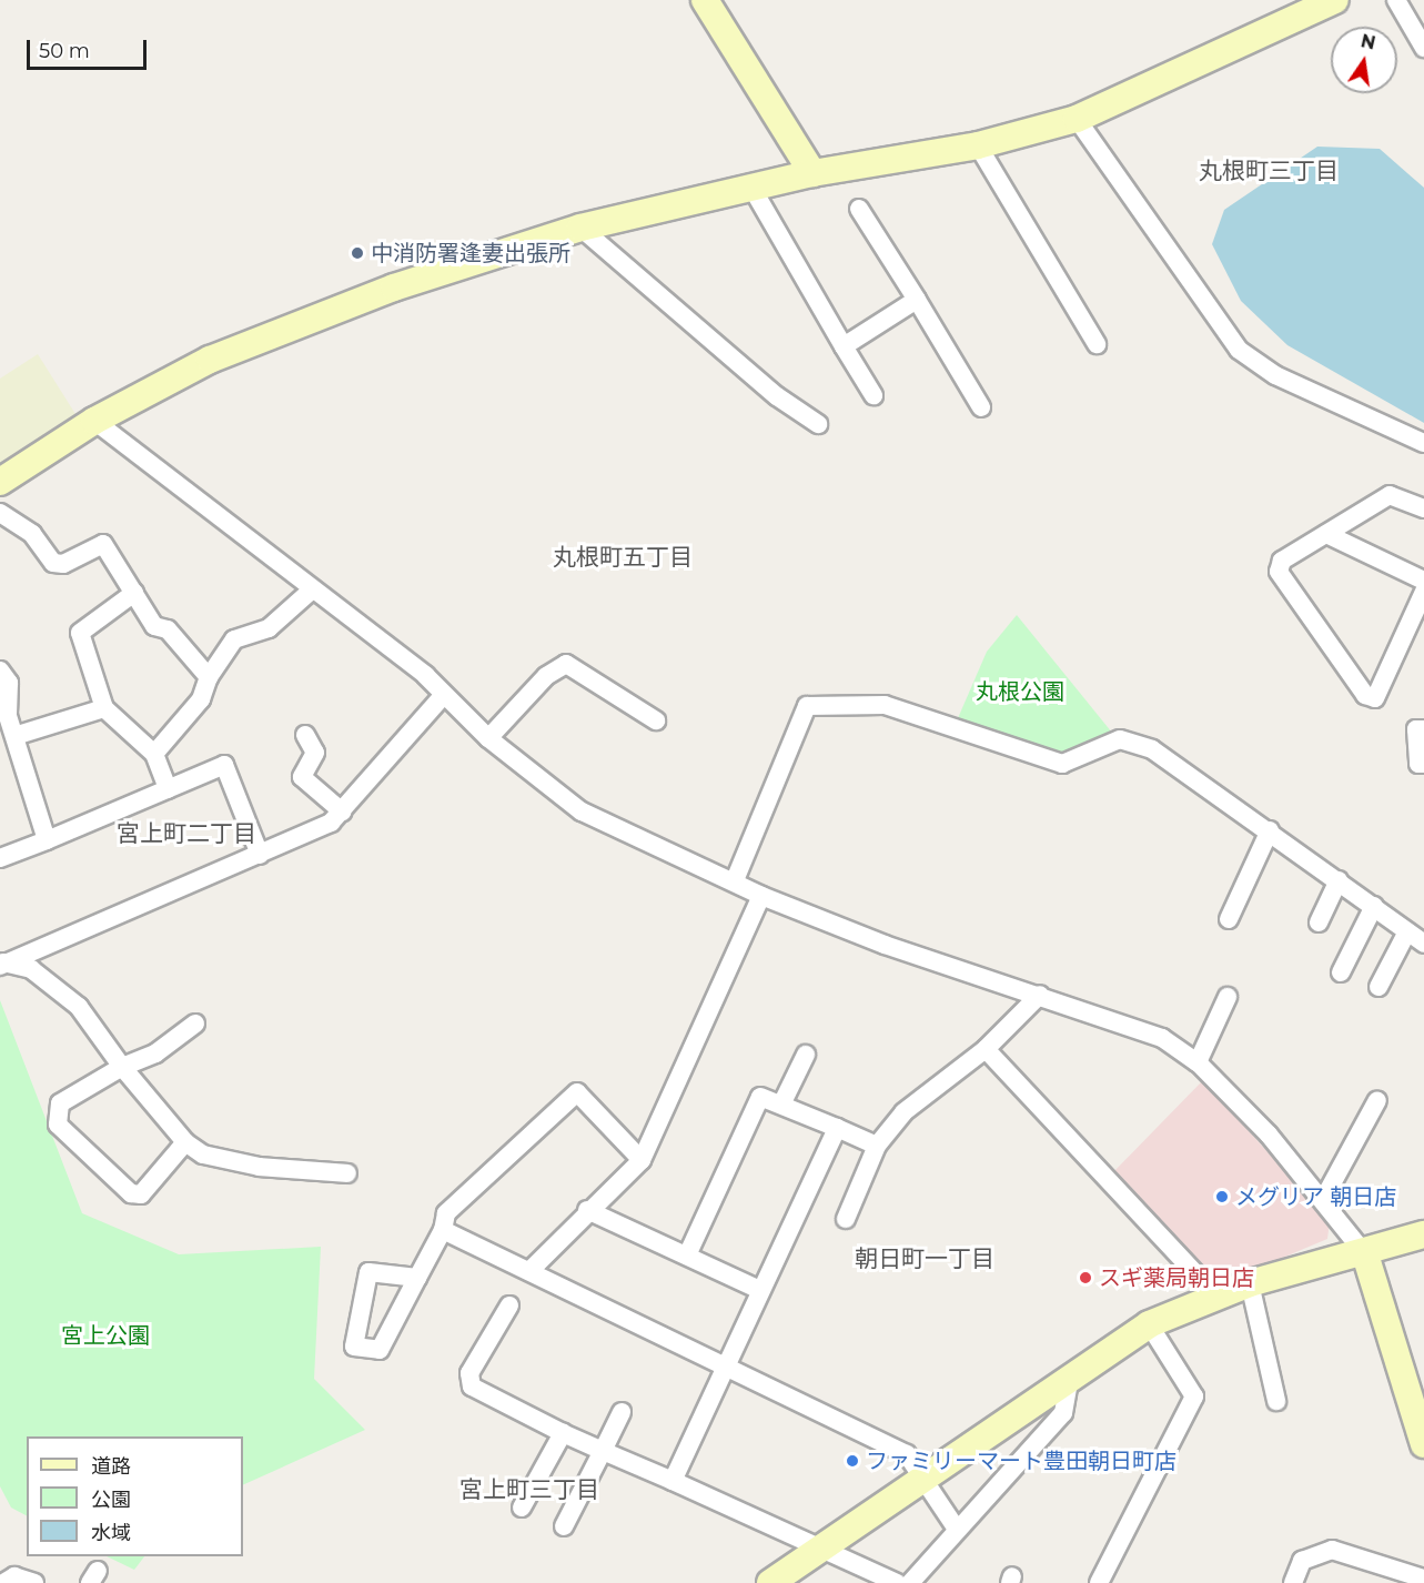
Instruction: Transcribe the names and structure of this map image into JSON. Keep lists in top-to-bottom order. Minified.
{"districts":["丸根町三丁目","丸根町五丁目","宮上町二丁目","朝日町一丁目","宮上町三丁目"],"parks":["丸根公園","宮上公園"],"places":["中消防署逢妻出張所","メグリア 朝日店","スギ薬局朝日店","ファミリーマート豊田朝日町店"],"legend":["道路","公園","水域"],"scale_bar":"50 m","north":"top"}
